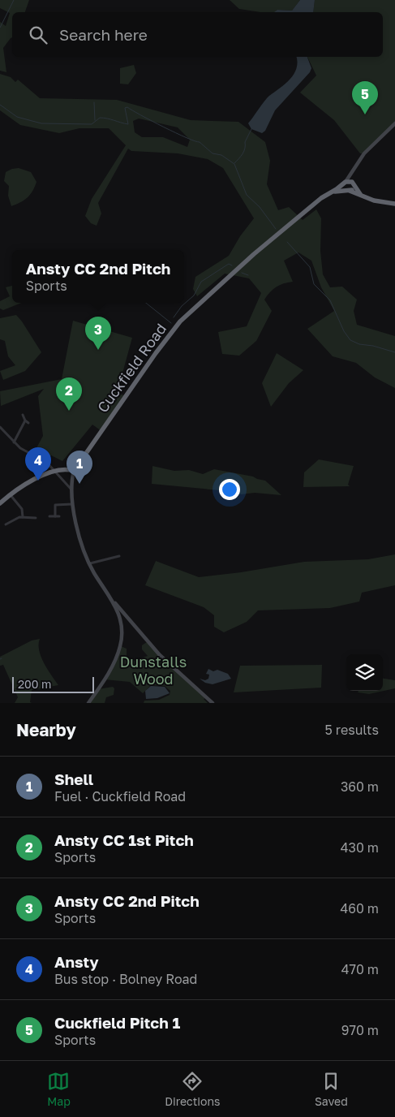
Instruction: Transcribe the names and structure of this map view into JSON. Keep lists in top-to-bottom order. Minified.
{"streets":{"highway":["Cuckfield Road"]},"parks":["Dunstalls Wood"],"scale_bar":"200 m","page":{"search":"Search here","pins":["5","3","2","4","1"],"popup":["Ansty CC 2nd Pitch","Sports"],"scale":"200 m","heading":["Nearby","5 results"],"list":[{"mark":"1","name":"Shell","note":"Fuel · Cuckfield Road","value":"360 m"},{"mark":"2","name":"Ansty CC 1st Pitch","note":"Sports","value":"430 m"},{"mark":"3","name":"Ansty CC 2nd Pitch","note":"Sports","value":"460 m"},{"mark":"4","name":"Ansty","note":"Bus stop · Bolney Road","value":"470 m"},{"mark":"5","name":"Cuckfield Pitch 1","note":"Sports","value":"970 m"}],"nav":["Map","Directions","Saved"]}}
